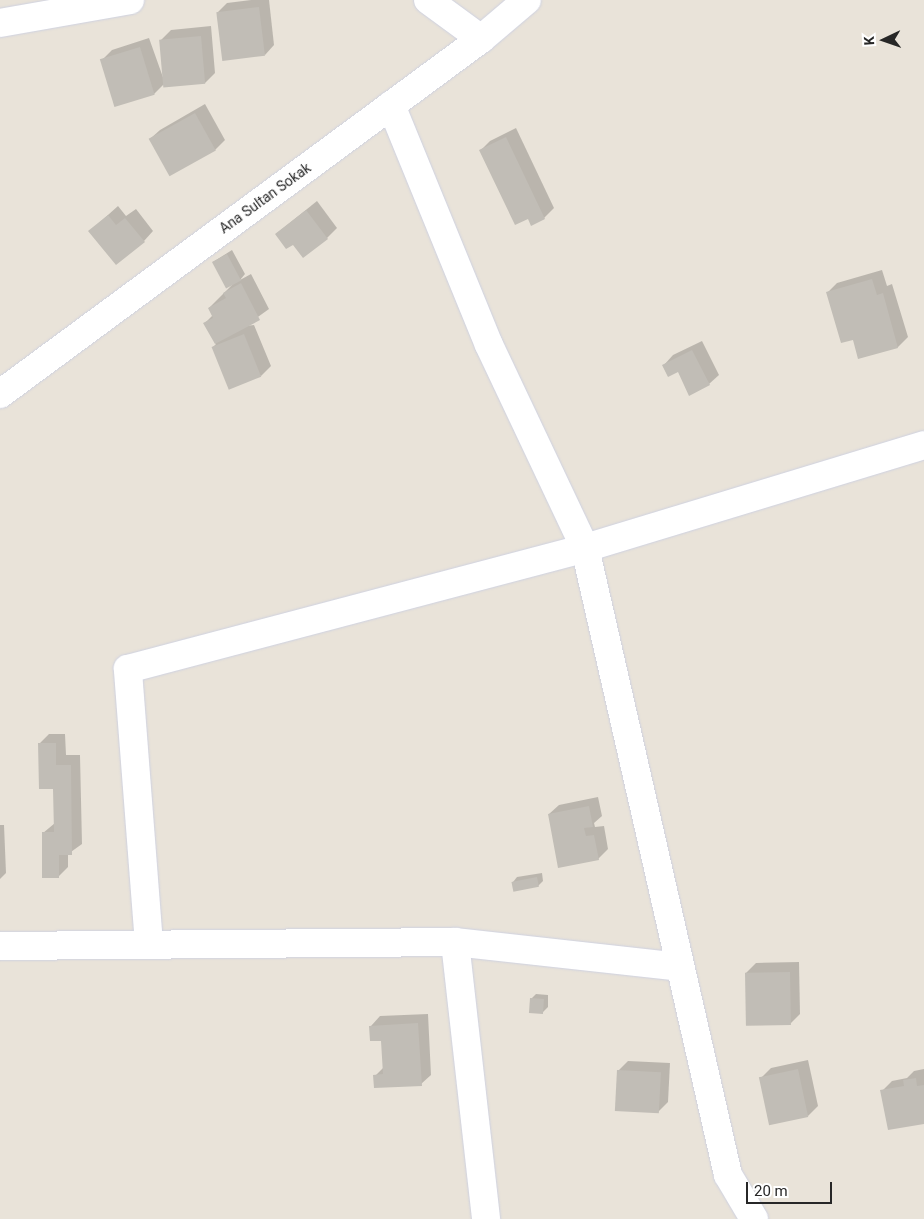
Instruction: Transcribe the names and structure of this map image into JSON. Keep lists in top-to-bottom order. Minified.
{"streets":{"street":["Ana Sultan Sokak"]},"scale_bar":"20 m","north":"left"}
